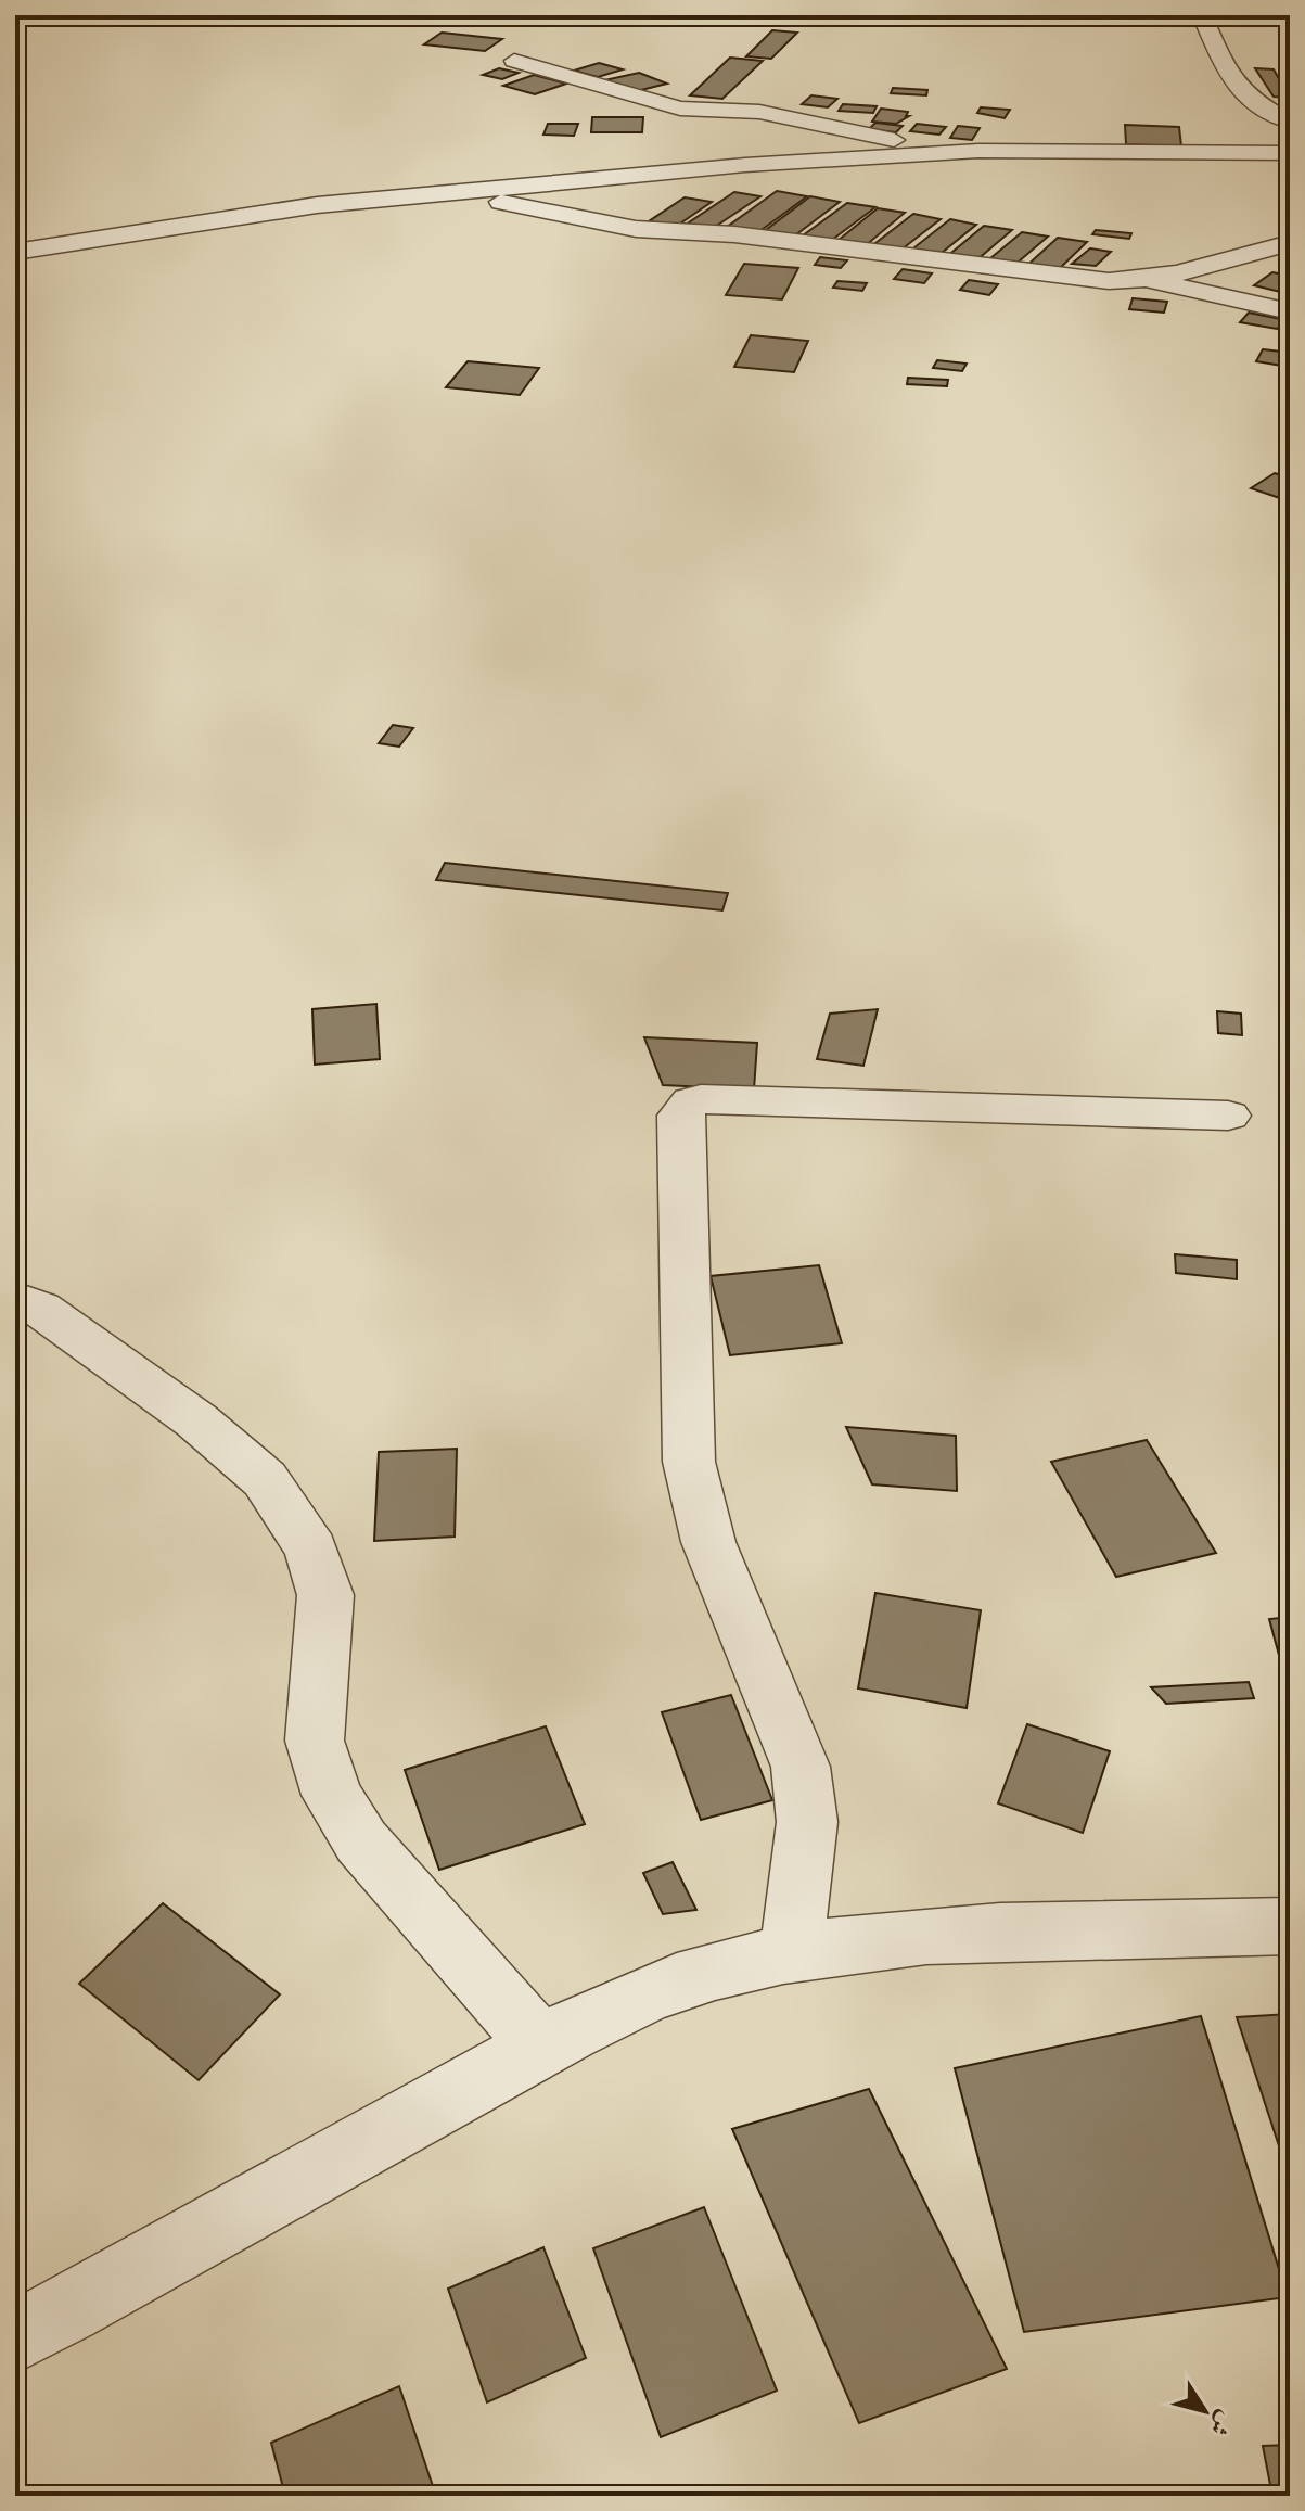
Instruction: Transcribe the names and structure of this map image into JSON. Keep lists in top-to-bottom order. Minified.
{"north":"bottom right"}
